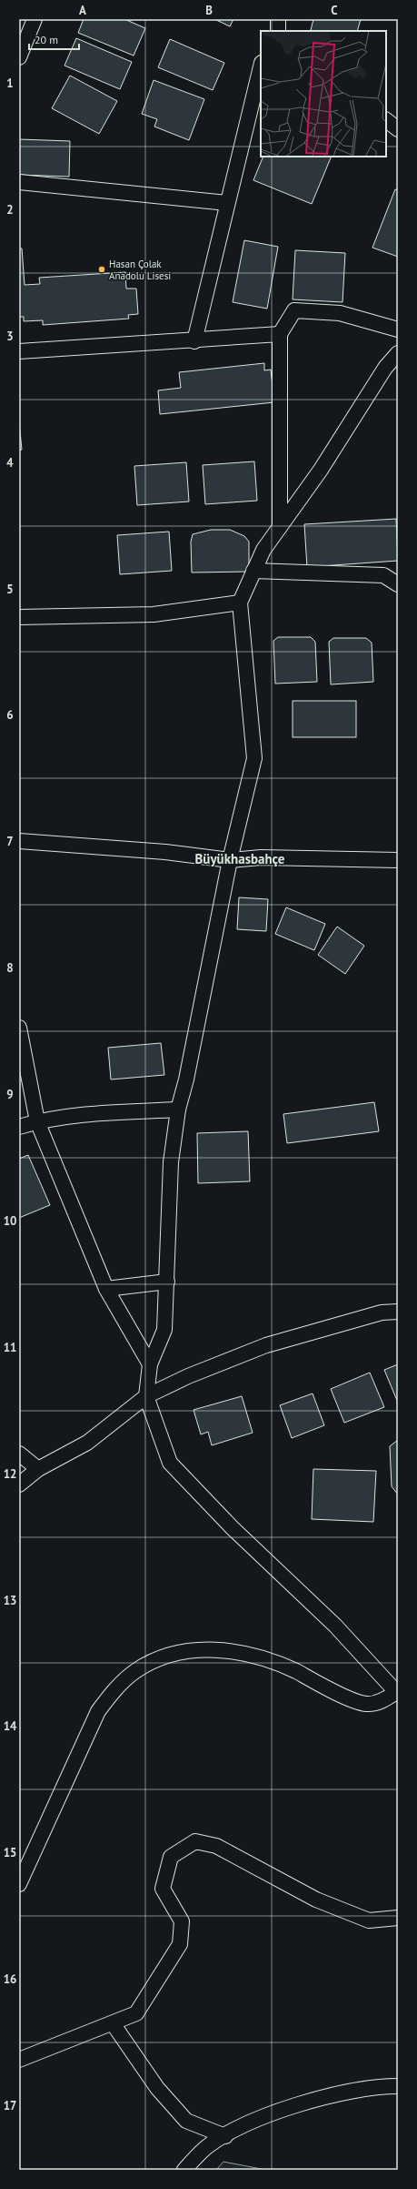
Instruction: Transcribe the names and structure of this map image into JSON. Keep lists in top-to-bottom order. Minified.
{"districts":["Büyükhasbahçe"],"places":["Hasan Çolak Anadolu Lisesi"],"scale_bar":"20 m","grid":{"columns":["A","B","C"],"rows":["1","2","3","4","5","6","7","8","9","10","11","12","13","14","15","16","17"]}}
